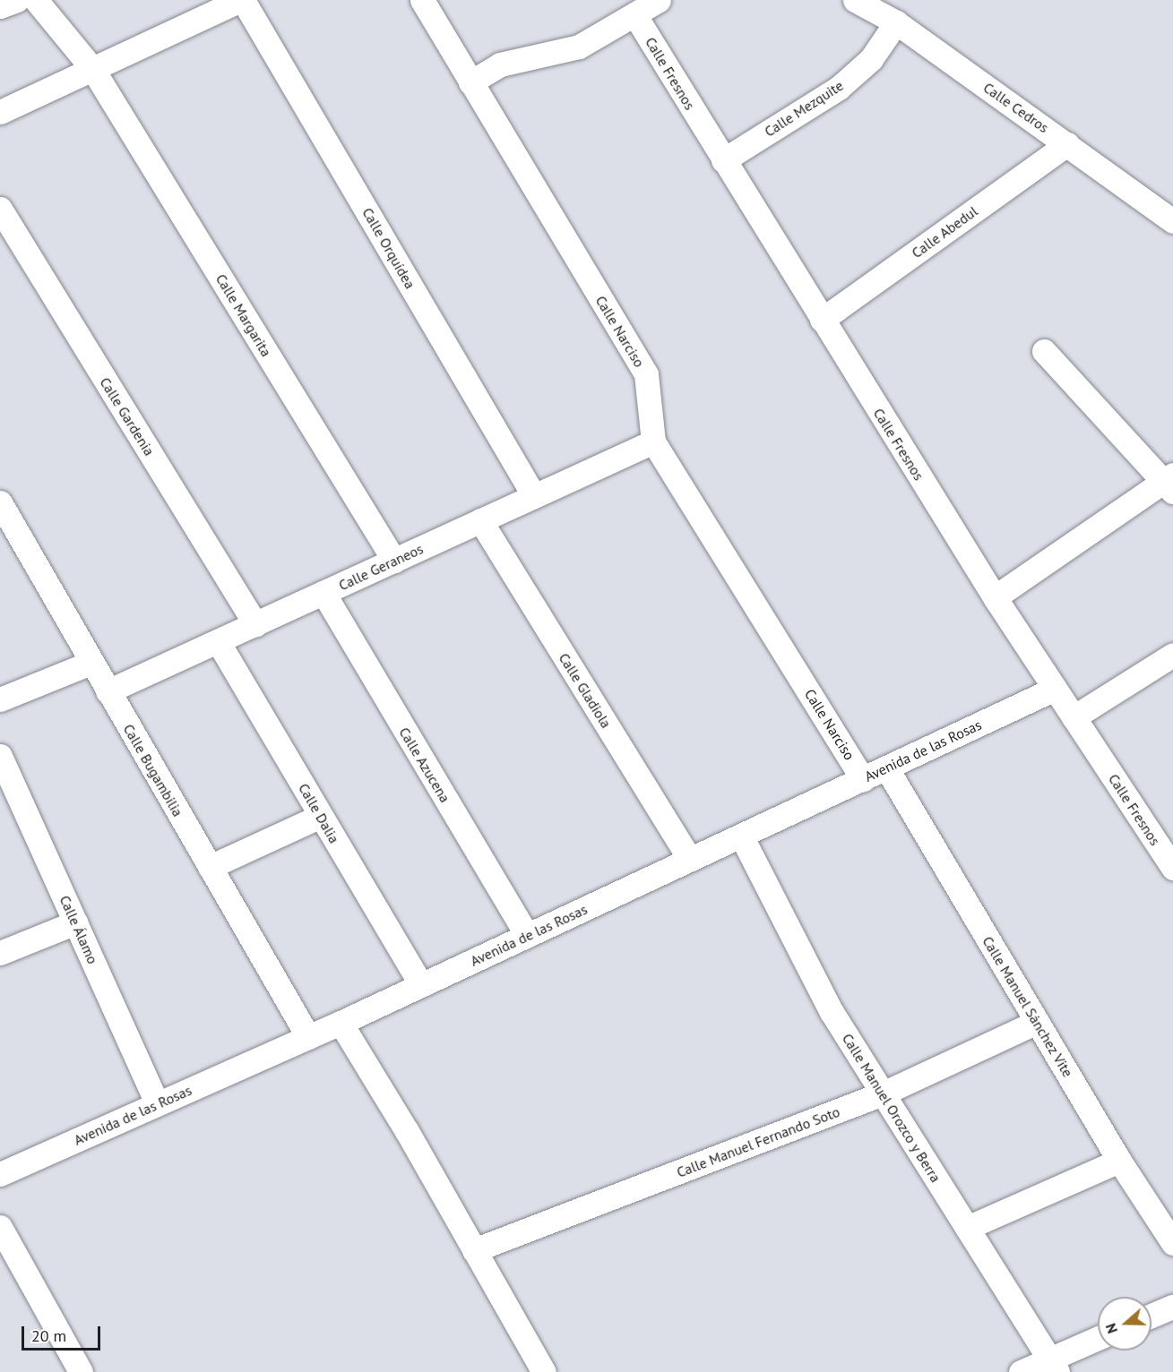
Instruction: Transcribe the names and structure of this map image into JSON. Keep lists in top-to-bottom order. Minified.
{"streets":{"street":["Calle Fresnos","Calle Cedros","Calle Mezquite","Calle Abedul","Calle Orquídea","Calle Margarita","Calle Narciso","Calle Gardenia","Calle Geraneos","Calle Gladiola","Avenida de las Rosas","Calle Azucena","Calle Bugambilia","Calle Dalia","Calle Álamo","Calle Manuel Sánchez Vite","Calle Manuel Orozco y Berra","Calle Manuel Fernando Soto"]},"crossings":[["Calle Fresnos","Calle Mezquite"],["Calle Fresnos","Calle Abedul"],["Calle Fresnos","Avenida de las Rosas"],["Calle Cedros","Calle Mezquite"],["Calle Cedros","Calle Abedul"],["Calle Orquídea","Calle Geraneos"],["Calle Margarita","Calle Geraneos"],["Calle Narciso","Calle Geraneos"],["Calle Narciso","Avenida de las Rosas"],["Calle Gardenia","Calle Geraneos"],["Calle Geraneos","Calle Gladiola"],["Calle Geraneos","Calle Azucena"],["Calle Geraneos","Calle Bugambilia"],["Calle Geraneos","Calle Dalia"],["Calle Gladiola","Avenida de las Rosas"],["Avenida de las Rosas","Calle Azucena"],["Avenida de las Rosas","Calle Bugambilia"],["Avenida de las Rosas","Calle Dalia"],["Avenida de las Rosas","Calle Álamo"],["Avenida de las Rosas","Calle Manuel Sánchez Vite"],["Avenida de las Rosas","Calle Manuel Orozco y Berra"],["Calle Manuel Sánchez Vite","Calle Manuel Fernando Soto"],["Calle Manuel Orozco y Berra","Calle Manuel Fernando Soto"]],"scale_bar":"20 m","north":"left"}
